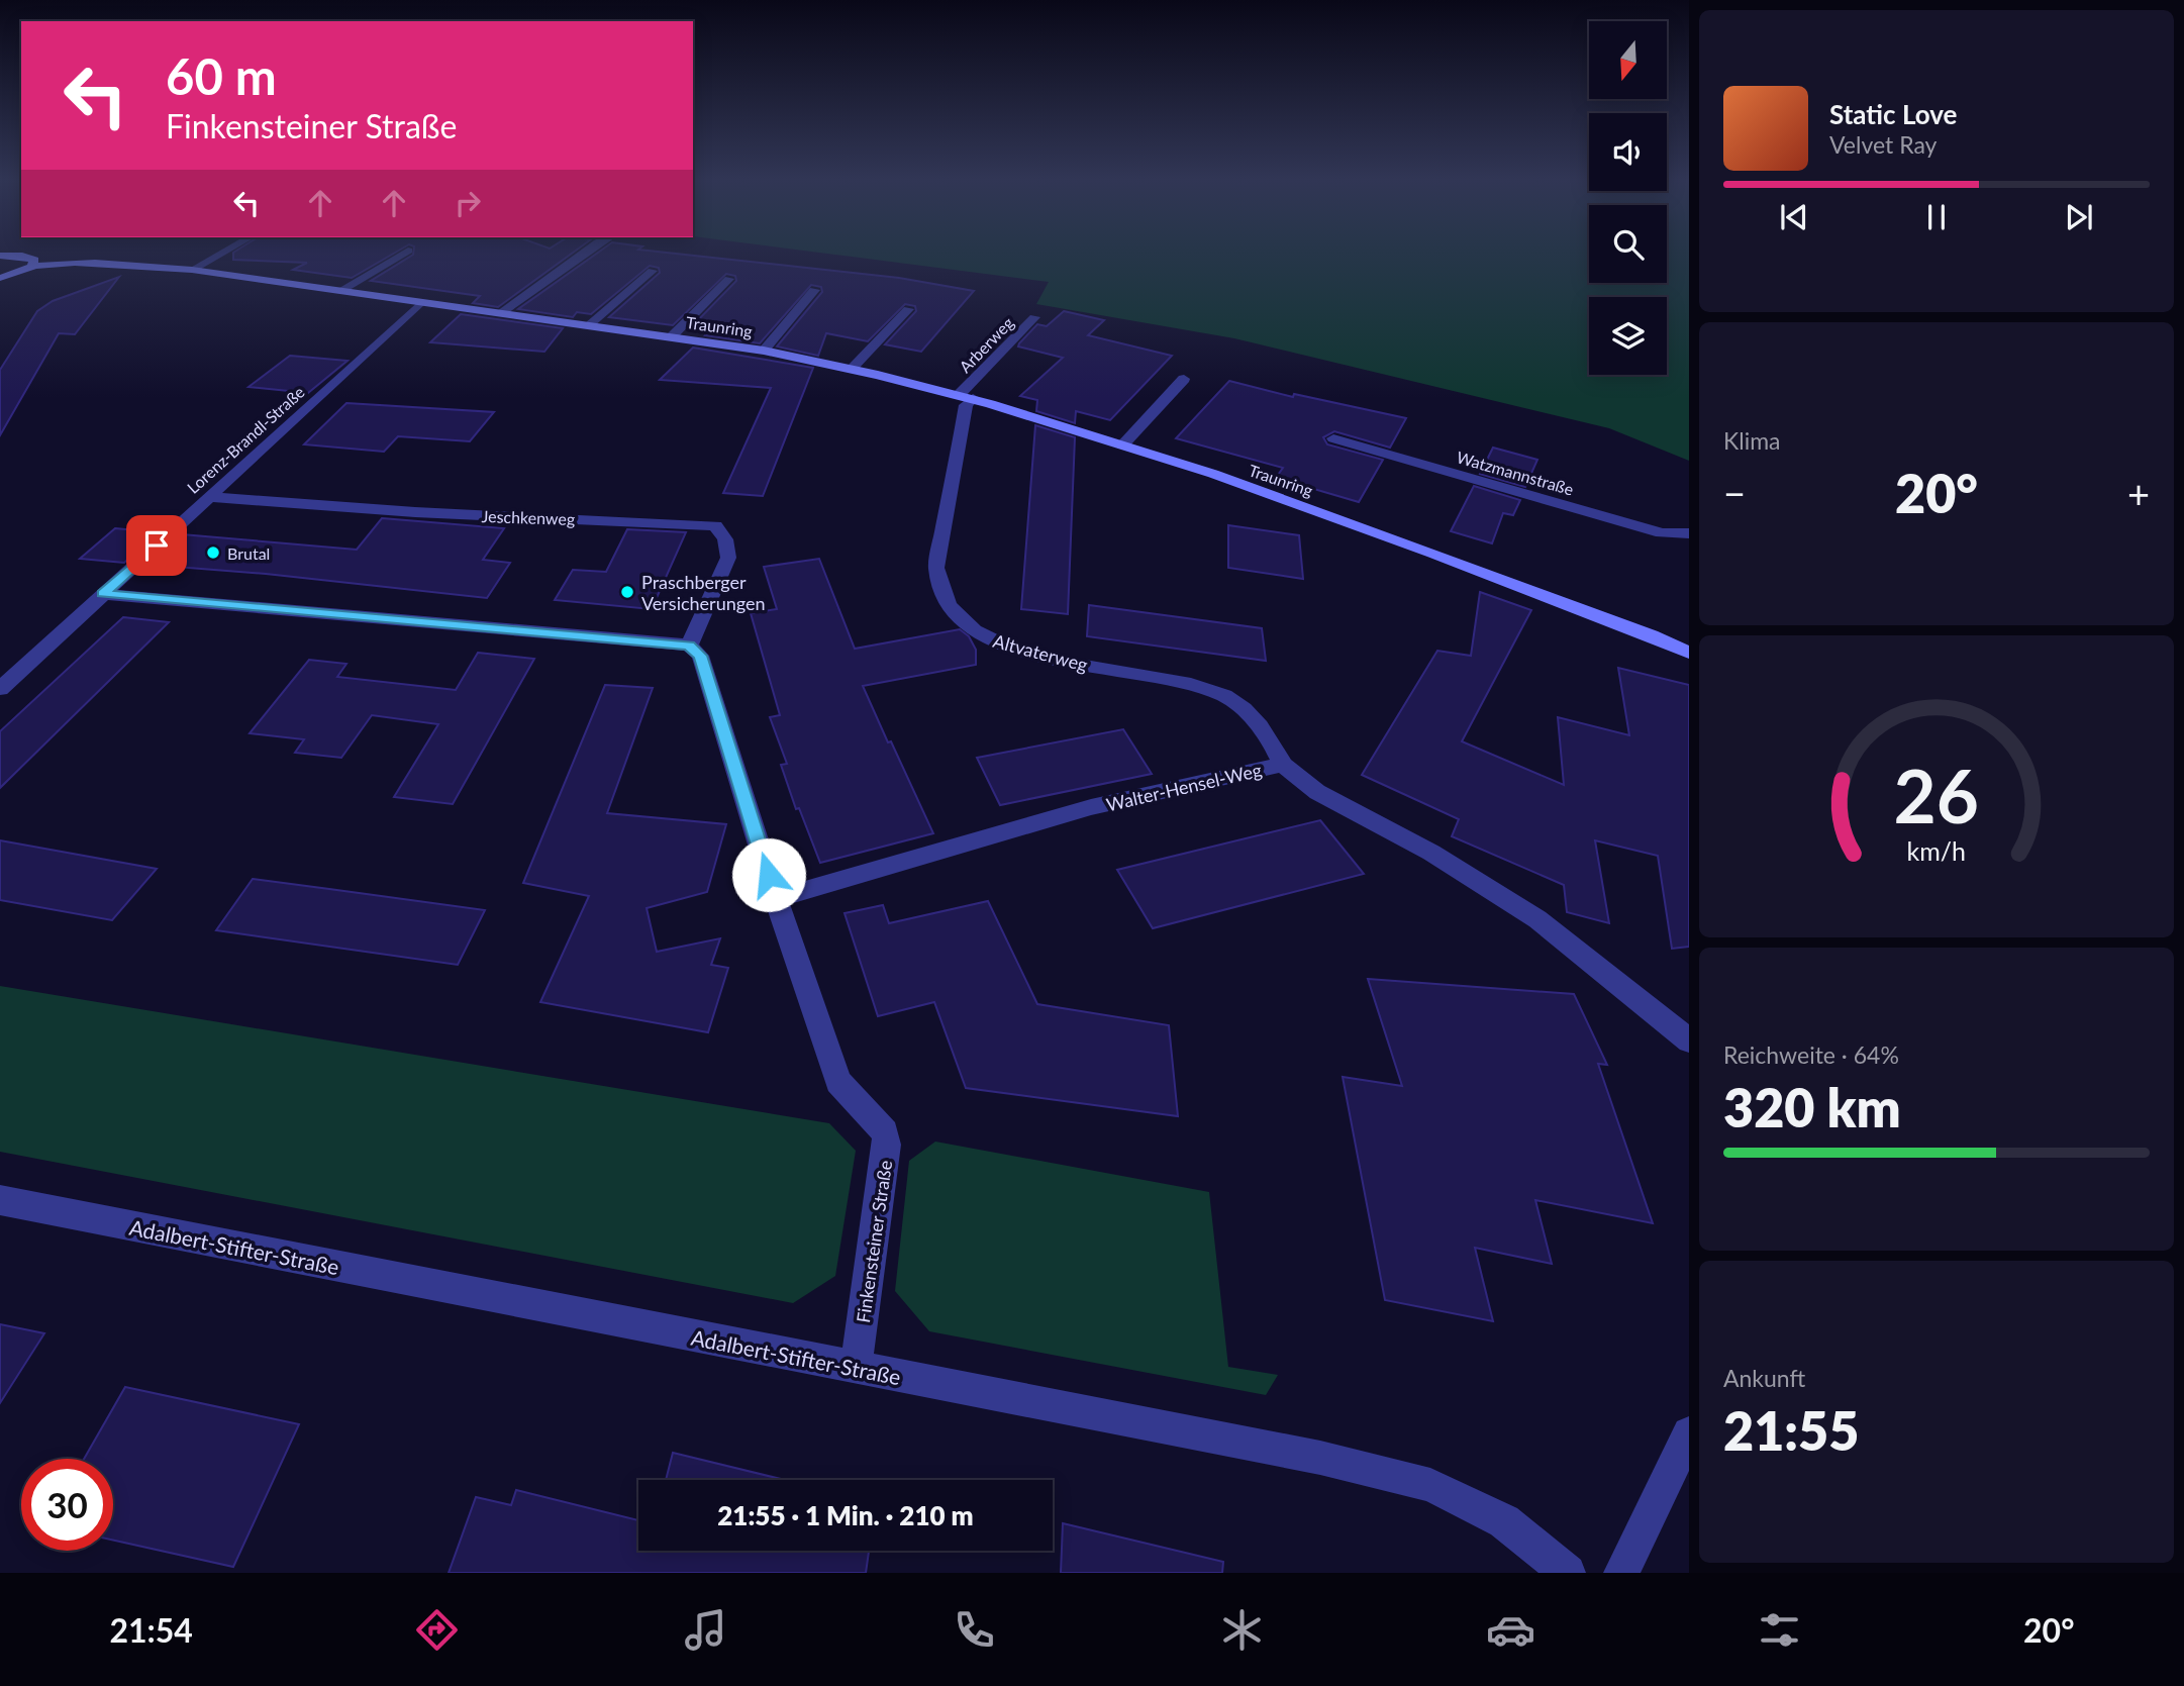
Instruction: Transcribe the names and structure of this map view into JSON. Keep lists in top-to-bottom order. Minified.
{"streets":{"street":["Traunring","Arberweg","Lorenz-Brandl-Straße","Watzmannstraße","Jeschkenweg","Altvaterweg","Walter-Hensel-Weg","Finkensteiner Straße","Adalbert-Stifter-Straße"]},"crossings":[["Traunring","Arberweg"],["Traunring","Lorenz-Brandl-Straße"],["Traunring","Altvaterweg"],["Arberweg","Altvaterweg"],["Lorenz-Brandl-Straße","Jeschkenweg"],["Jeschkenweg","Finkensteiner Straße"],["Altvaterweg","Walter-Hensel-Weg"],["Walter-Hensel-Weg","Finkensteiner Straße"],["Finkensteiner Straße","Adalbert-Stifter-Straße"]],"places":["Brutal","Praschberger Versicherungen"],"north":"bottom","page":{"turn":["60 m","Finkensteiner Straße"],"song":["Static Love","Velvet Ray"],"tile":["Klima",["Reichweite · 64%","320 km"],["Ankunft","21:55"]],"heat":["−","20°","+"],"limit":"30","trip":"21:55 · 1 Min. · 210 m","tabs":["21:54","20°"],"gauge":["26","km/h"]}}
